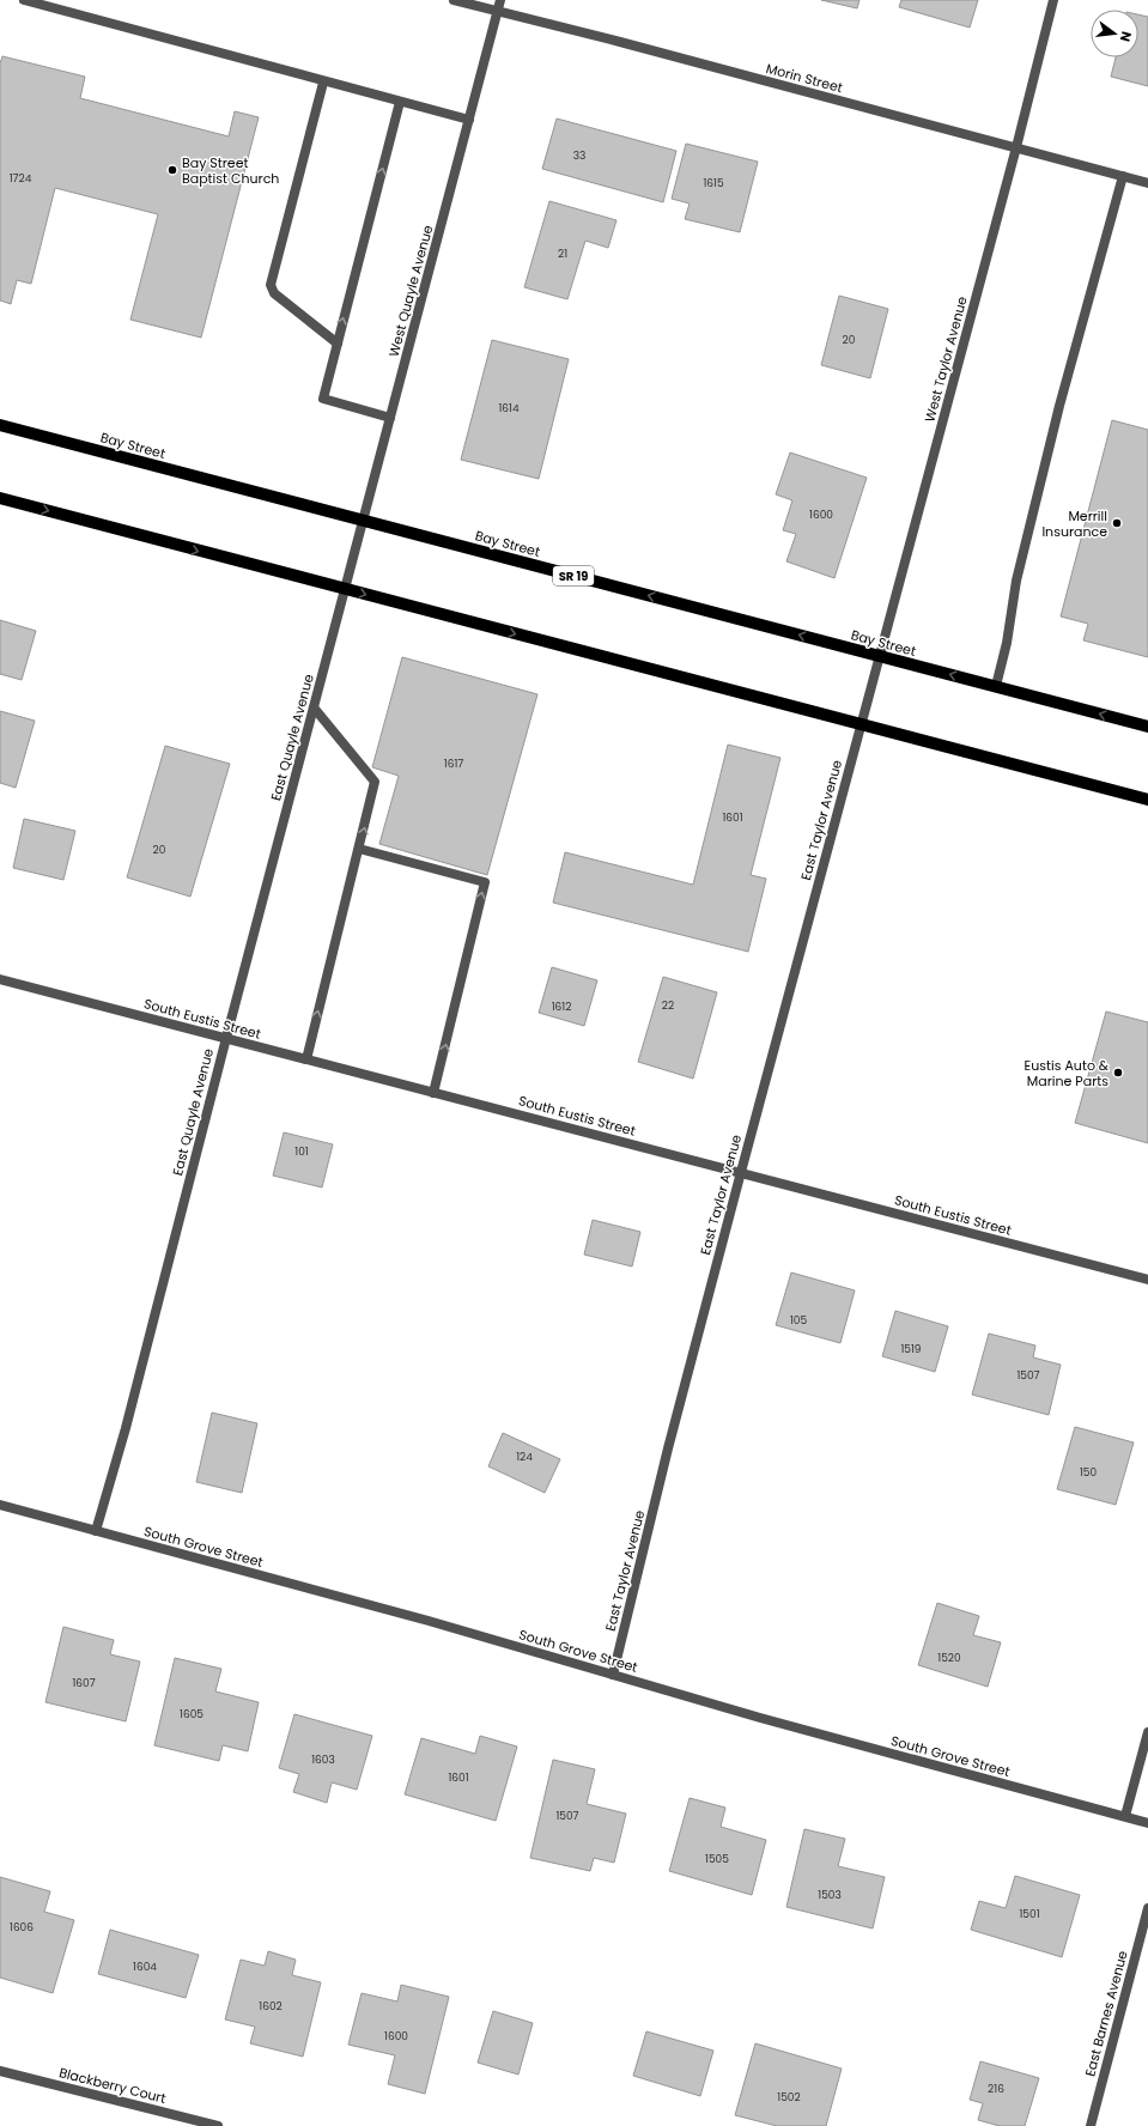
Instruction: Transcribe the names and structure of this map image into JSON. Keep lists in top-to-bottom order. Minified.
{"streets":{"main road":["Bay Street","SR 19"],"street":["Morin Street","West Quayle Avenue","West Taylor Avenue","East Quayle Avenue","East Taylor Avenue","South Eustis Street","South Grove Street","East Barnes Avenue","Blackberry Court"]},"crossings":[["Morin Street","West Quayle Avenue"],["Morin Street","West Taylor Avenue"],["West Quayle Avenue","Bay Street"],["West Quayle Avenue","East Quayle Avenue"],["West Taylor Avenue","Bay Street"],["West Taylor Avenue","East Taylor Avenue"],["East Quayle Avenue","South Eustis Street"],["East Quayle Avenue","South Grove Street"],["East Taylor Avenue","South Eustis Street"],["East Taylor Avenue","South Grove Street"]],"places":["Bay Street Baptist Church","Merrill Insurance","Eustis Auto & Marine Parts"],"house_numbers":["33","1724","1615","21","20","1614","1600","1617","1601","20","22","1612","101","105","1519","1507","124","150","1520","1607","1605","1603","1601","1507","1505","1503","1501","1606","1604","1602","1600","216","1502"],"north":"right"}
